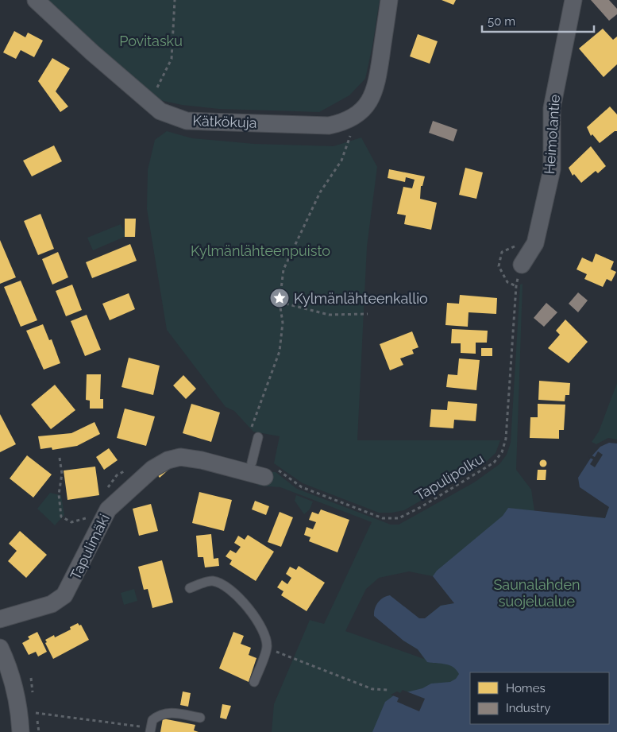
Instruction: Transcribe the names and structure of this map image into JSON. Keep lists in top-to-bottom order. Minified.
{"streets":{"street":["Kätkökuja","Heimolantie","Tapulimäki"],"path":["Tapulipolku"]},"crossings":[["Heimolantie","Tapulipolku"],["Tapulipolku","Tapulimäki"]],"parks":["Povitasku","Kylmänlähteenpuisto","Saunalahden suojelualue"],"places":{"place":["Kylmänlähteenkallio"]},"legend":["Homes","Industry"],"scale_bar":"50 m"}
